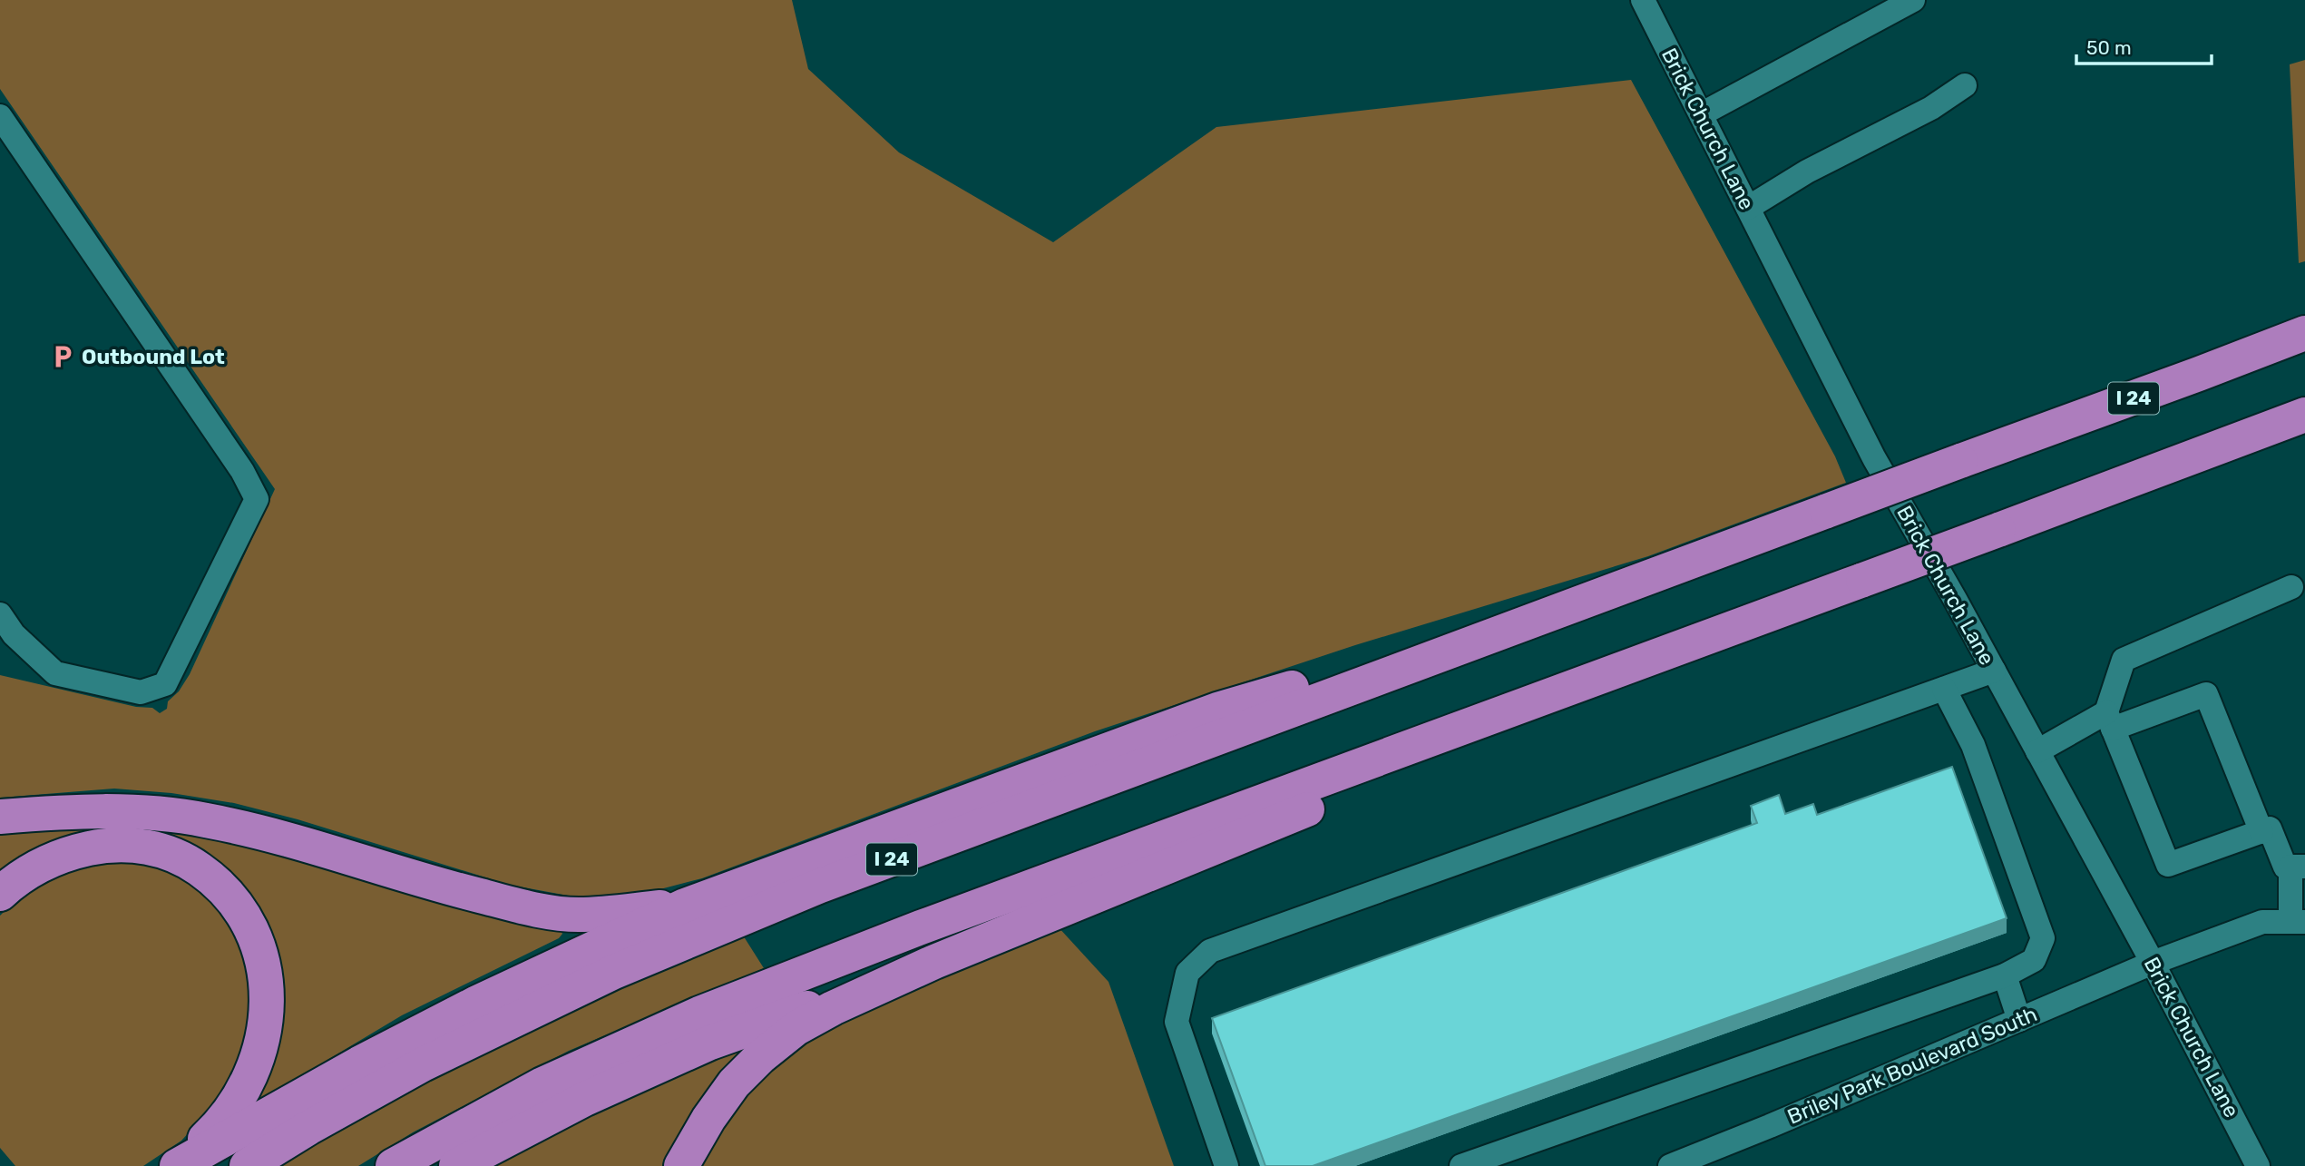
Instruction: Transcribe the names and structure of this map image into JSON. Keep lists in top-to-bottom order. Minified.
{"streets":{"highway":["I 24"],"street":["Brick Church Lane","Briley Park Boulevard South"]},"crossings":[["Brick Church Lane","Briley Park Boulevard South"]],"places":{"parking":["Outbound Lot"]},"scale_bar":"50 m"}
